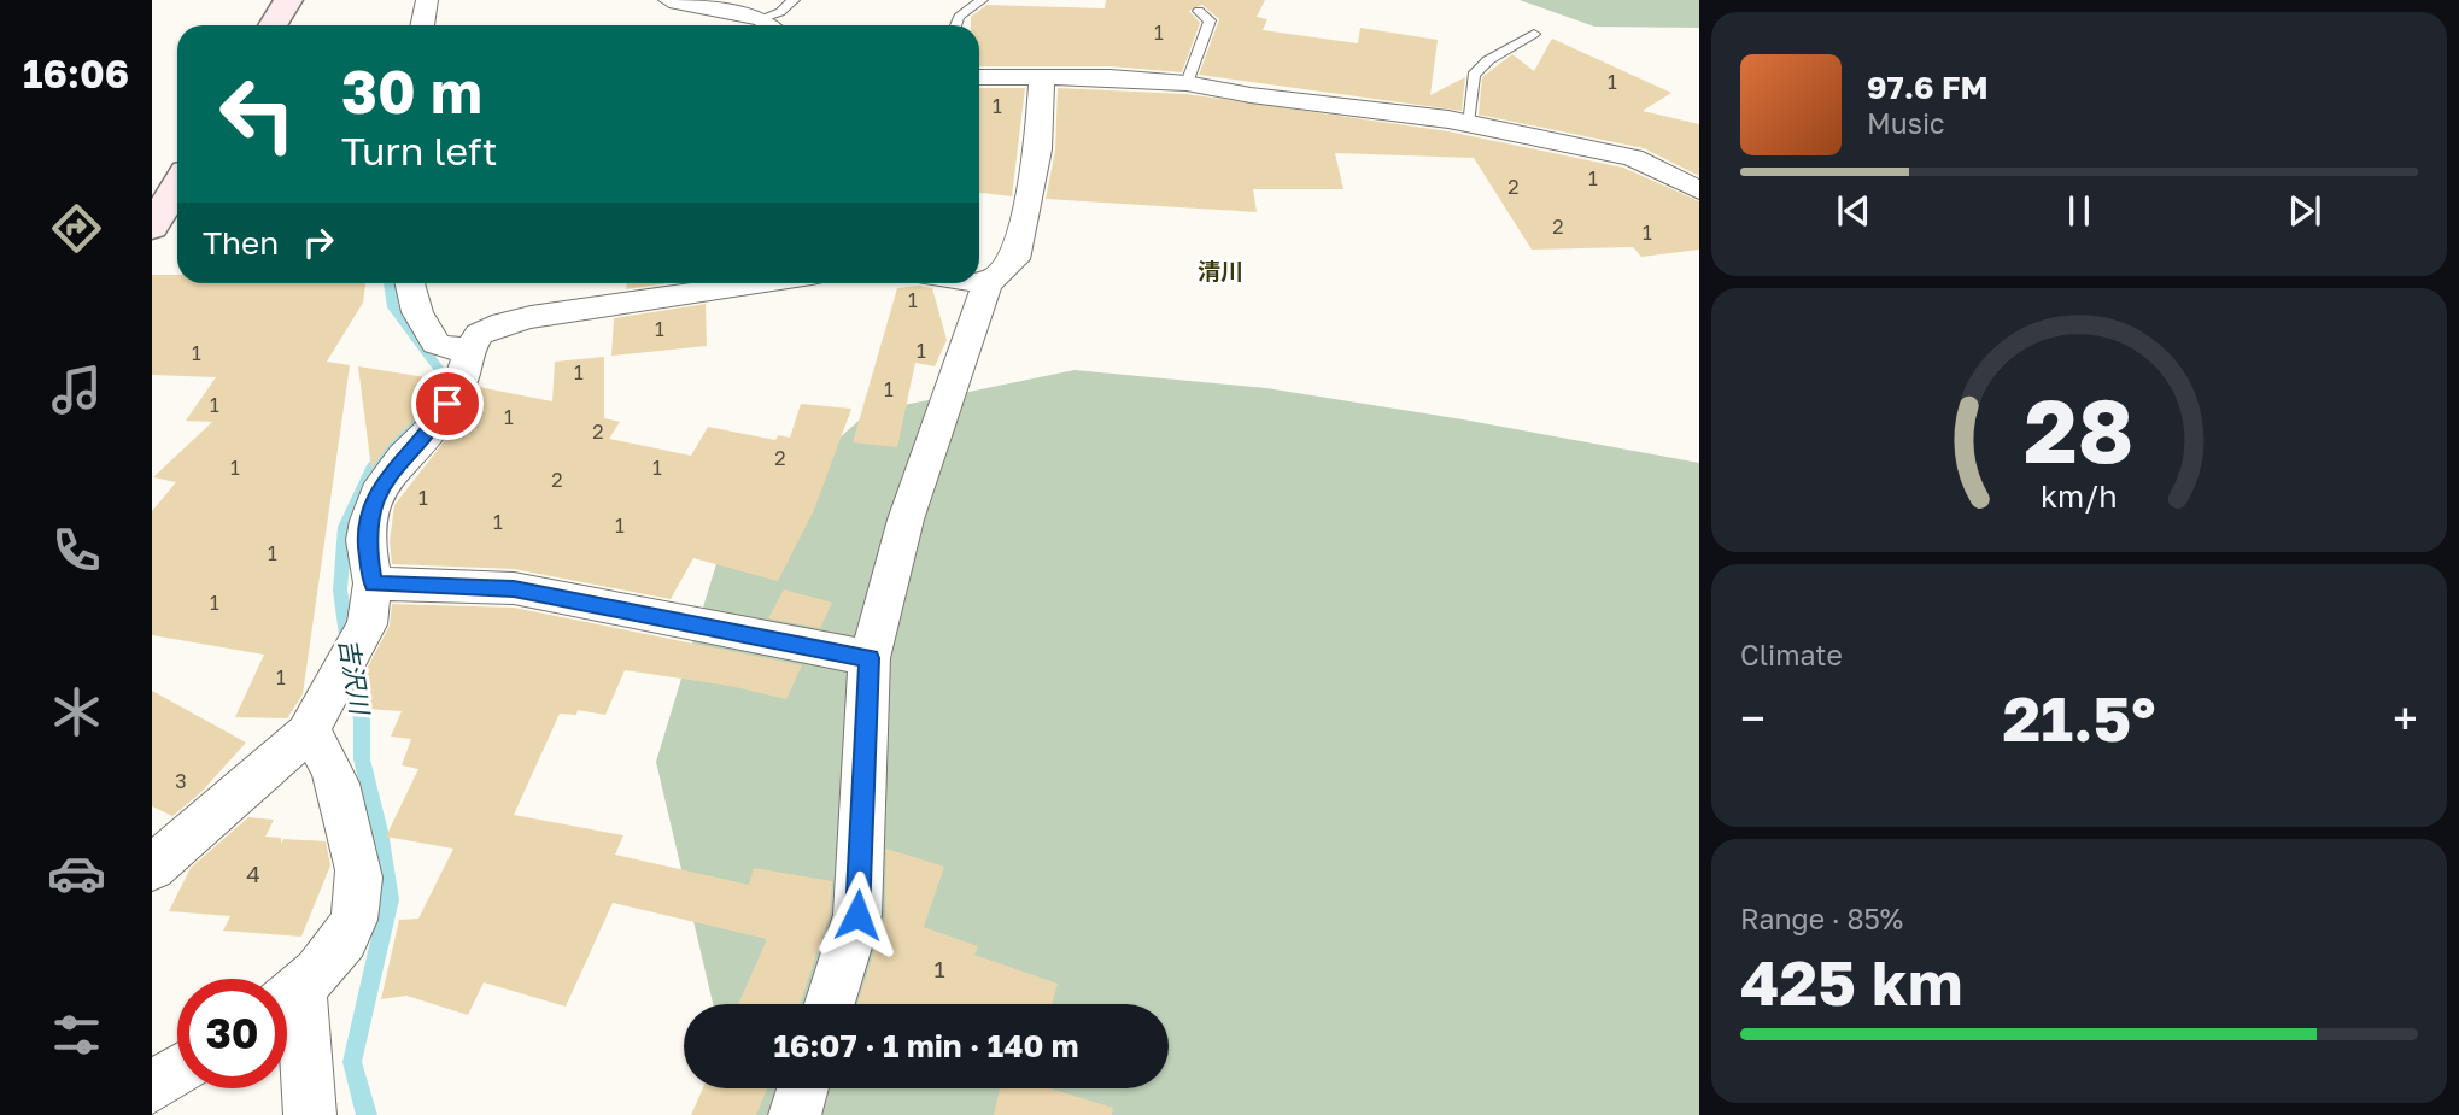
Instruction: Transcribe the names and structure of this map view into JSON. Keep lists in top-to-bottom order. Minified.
{"districts":["清川"],"water":["吉沢川"],"house_numbers":["1","1","1","1","2","2","1","1","1","1","1","1","1","1","1","2","2","1","1","2","1","1","1","1","1","1","3","4","1"],"page":{"tabs":"16:06","turn":["30 m","Turn left"],"song":["97.6 FM","Music"],"then":"Then","tile":["Climate",["Range · 85%","425 km"]],"heat":["−","21.5°","+"],"limit":"30","trip":"16:07 · 1 min · 140 m","gauge":["28","km/h"]}}
